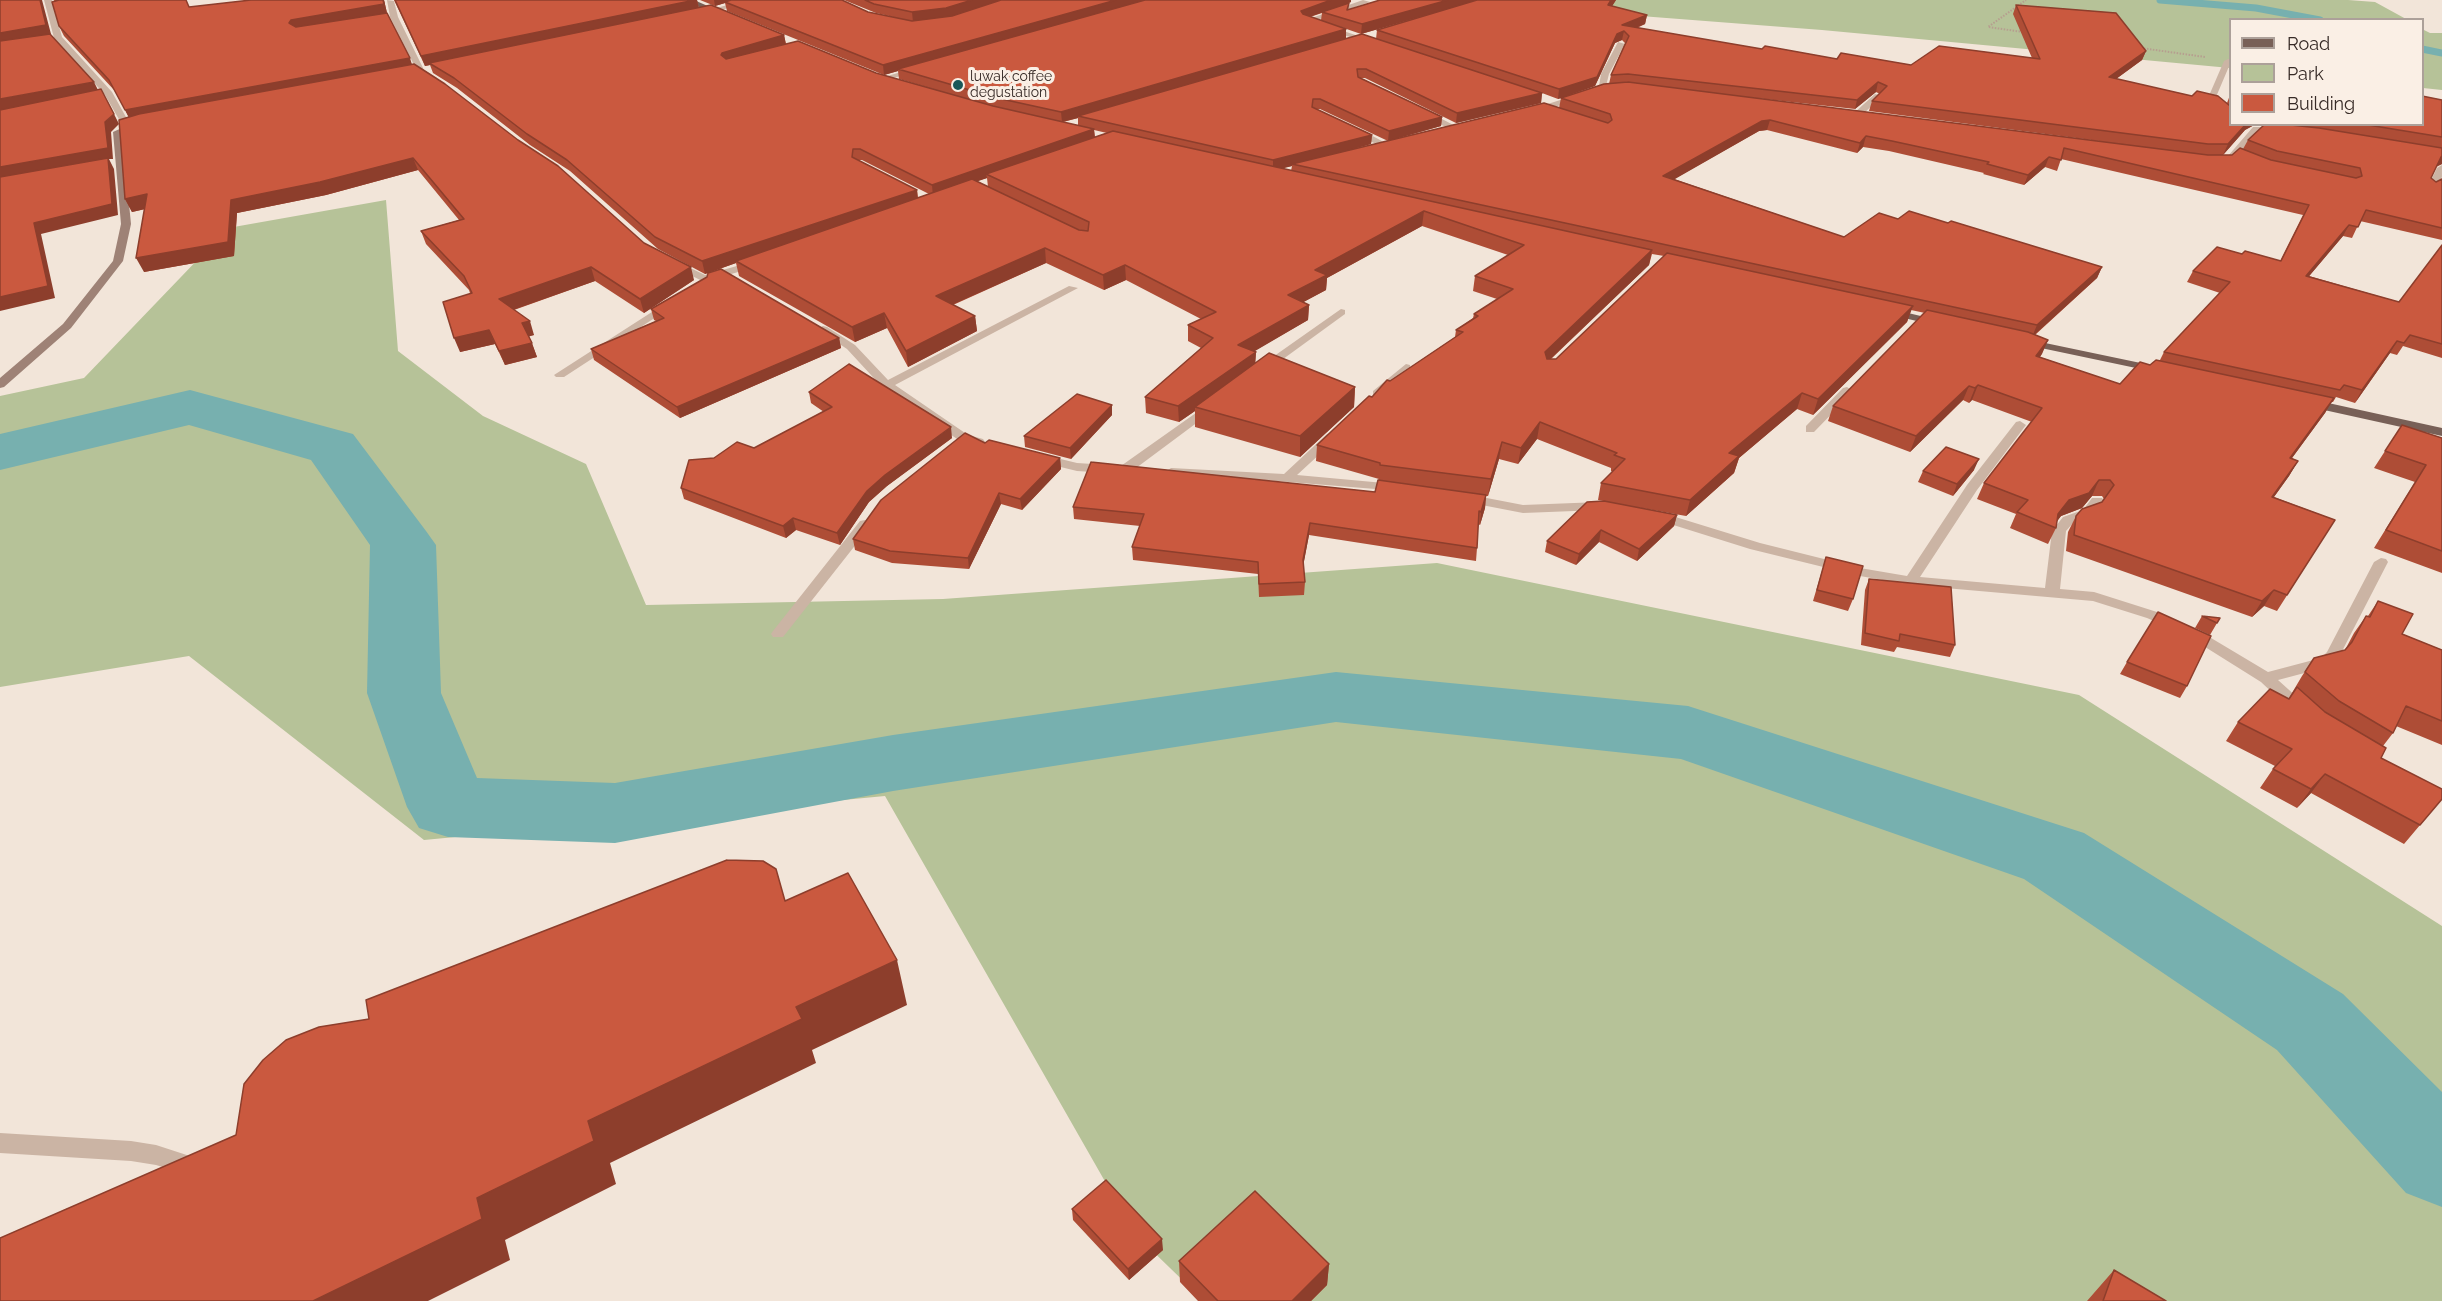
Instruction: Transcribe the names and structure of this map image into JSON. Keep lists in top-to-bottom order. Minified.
{"places":["luwak coffee degustation"],"legend":["Road","Park","Building"]}
